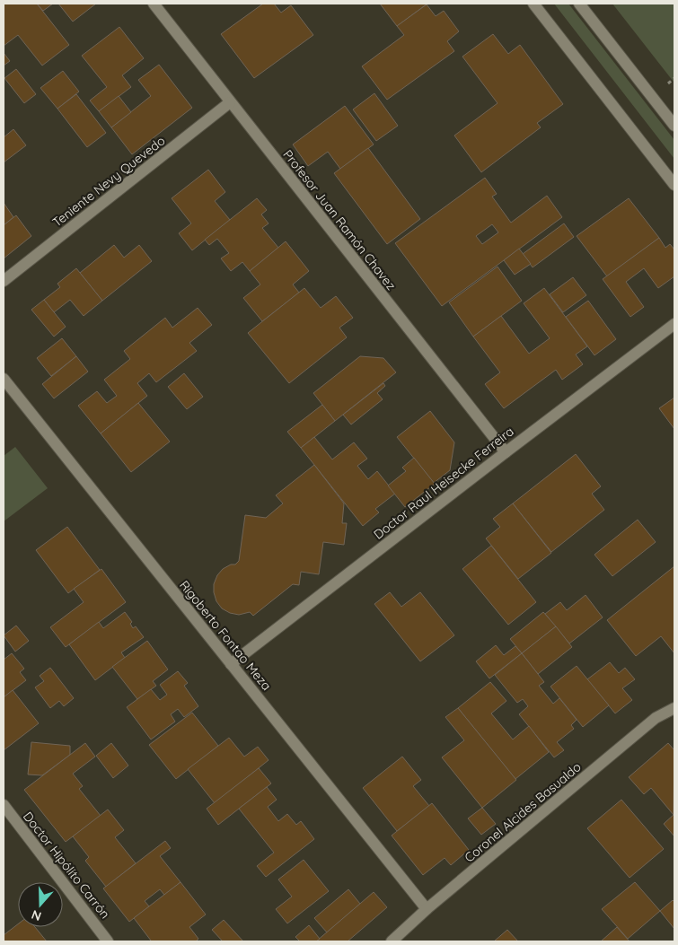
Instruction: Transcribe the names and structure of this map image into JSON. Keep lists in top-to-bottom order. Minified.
{"streets":{"street":["Teniente Nevy Quevedo","Profesor Juan Ramón Chavez","Doctor Raul Heisecke Ferreira","Rigoberto Fontao Meza","Coronel Alcides Basualdo","Doctor Hipólito Carrón"]},"crossings":[["Teniente Nevy Quevedo","Profesor Juan Ramón Chavez"],["Profesor Juan Ramón Chavez","Doctor Raul Heisecke Ferreira"],["Doctor Raul Heisecke Ferreira","Rigoberto Fontao Meza"],["Rigoberto Fontao Meza","Coronel Alcides Basualdo"]],"north":"bottom"}
